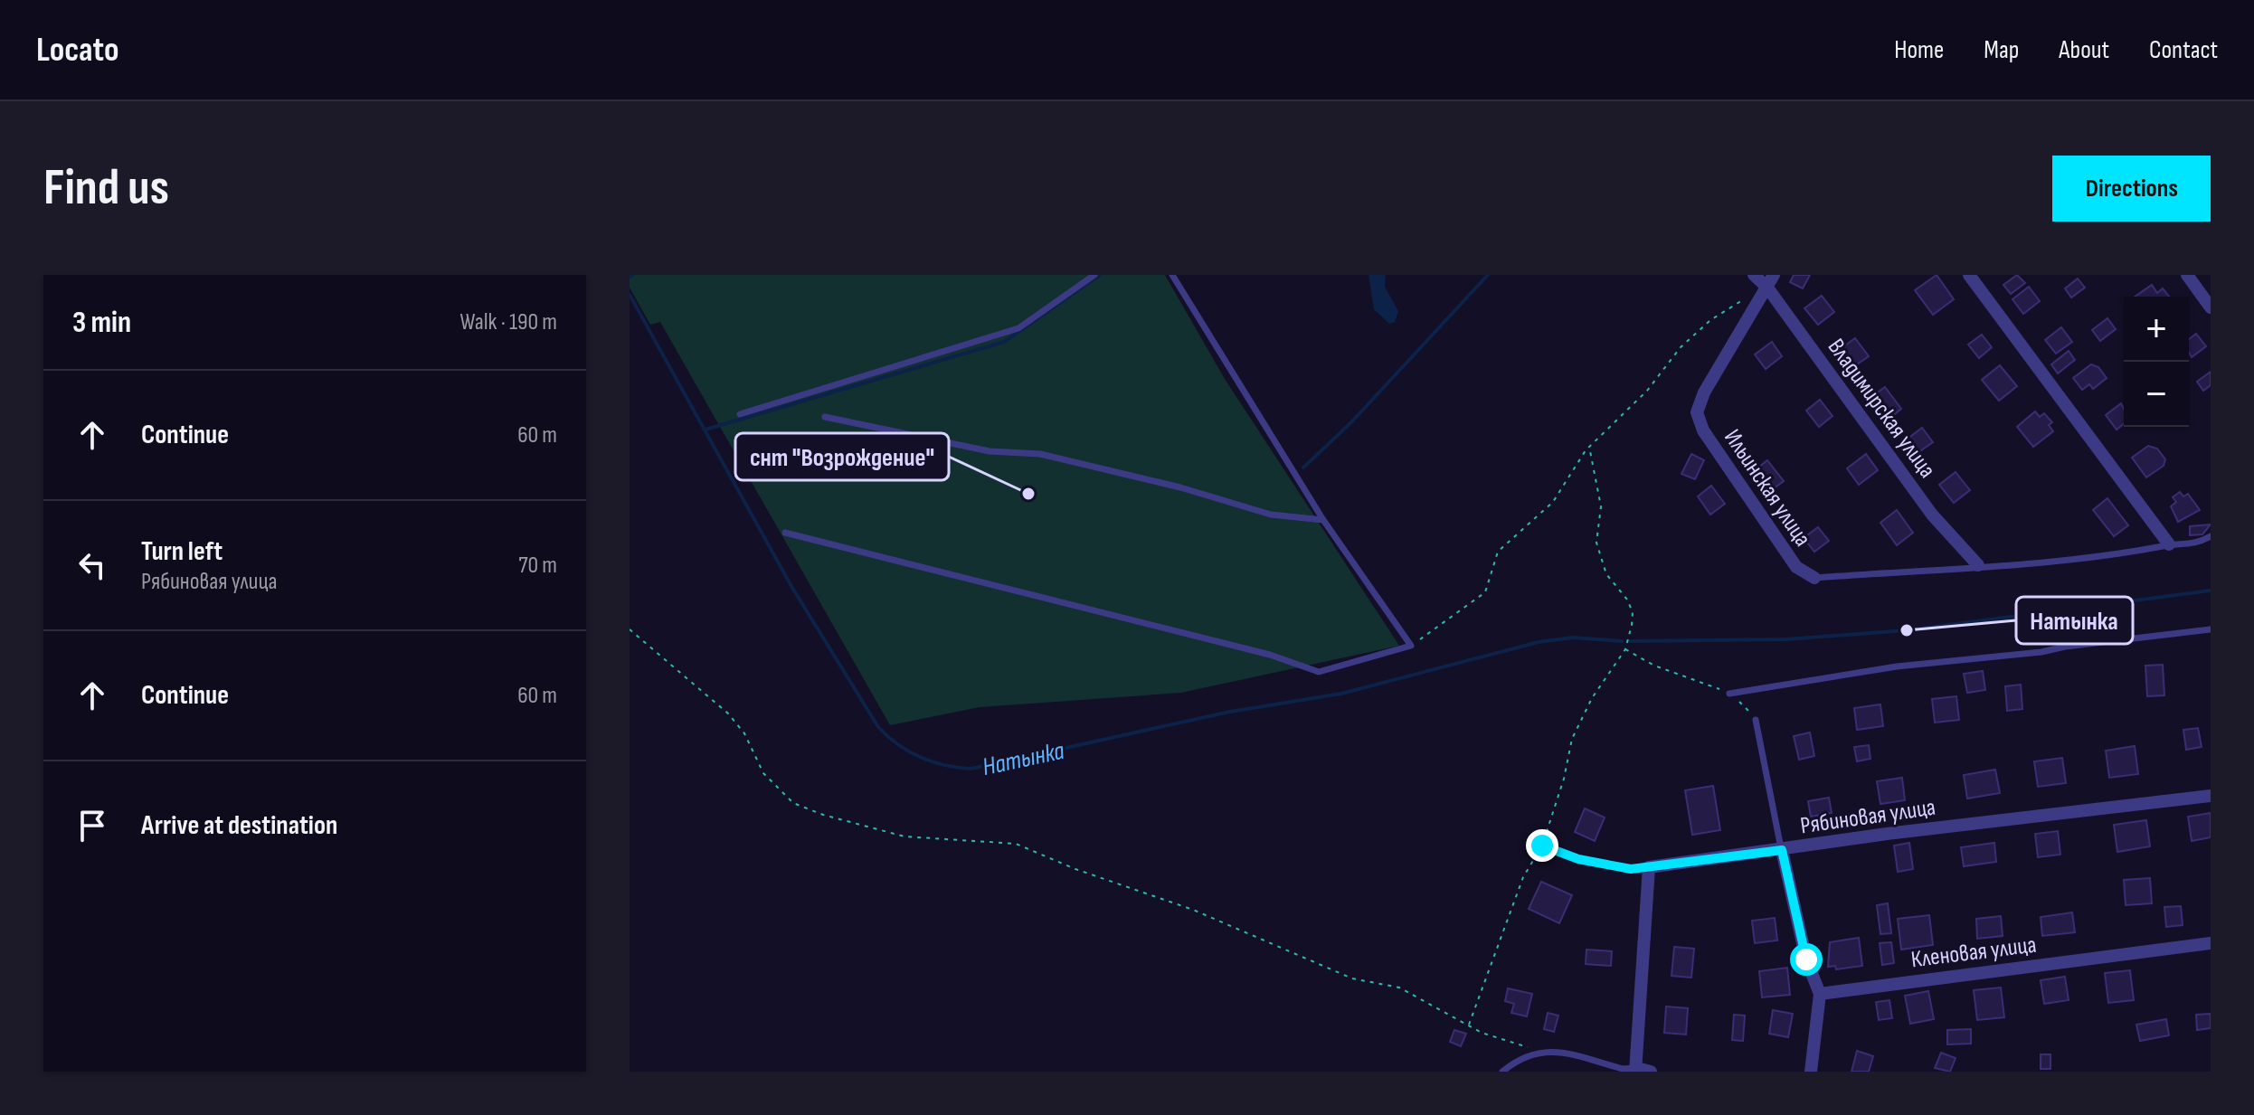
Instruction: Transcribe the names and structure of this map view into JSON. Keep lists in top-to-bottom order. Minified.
{"streets":{"street":["Владимирская улица","Ильинская улица","Рябиновая улица","Кленовая улица"]},"crossings":[["Владимирская улица","Ильинская улица"]],"water":["Натынка"],"places":["снт \"Возрождение\"","Натынка"],"page":{"header":"Locato","nav":["Home","Map","About","Contact"],"buttons":"Directions","title":"Find us","heading":["3 min","Walk · 190 m"],"map_buttons":["+","−"],"list":[["Continue","60 m"],["Turn left","Рябиновая улица","70 m"],["Continue","60 m"],"Arrive at destination"]}}
